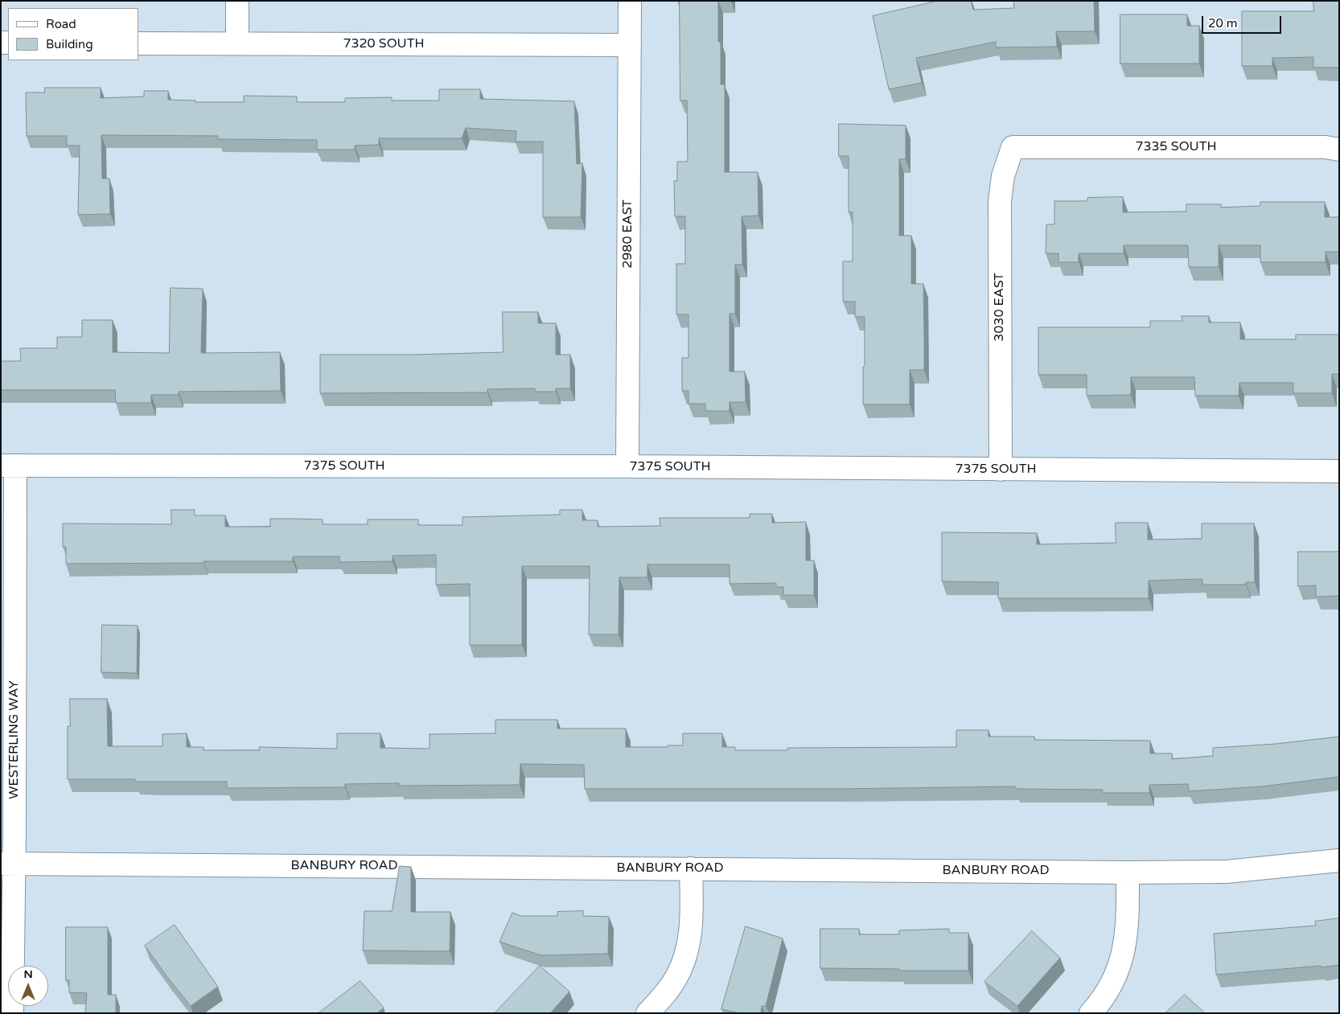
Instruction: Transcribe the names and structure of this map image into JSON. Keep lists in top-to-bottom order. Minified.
{"streets":{"street":["7320 SOUTH","7335 SOUTH","2980 EAST","3030 EAST","7375 SOUTH","WESTERLING WAY","BANBURY ROAD"]},"crossings":[["7320 SOUTH","2980 EAST"],["7335 SOUTH","3030 EAST"],["2980 EAST","7375 SOUTH"],["3030 EAST","7375 SOUTH"],["7375 SOUTH","WESTERLING WAY"],["WESTERLING WAY","BANBURY ROAD"]],"legend":["Road","Building"],"scale_bar":"20 m","north":"top"}
